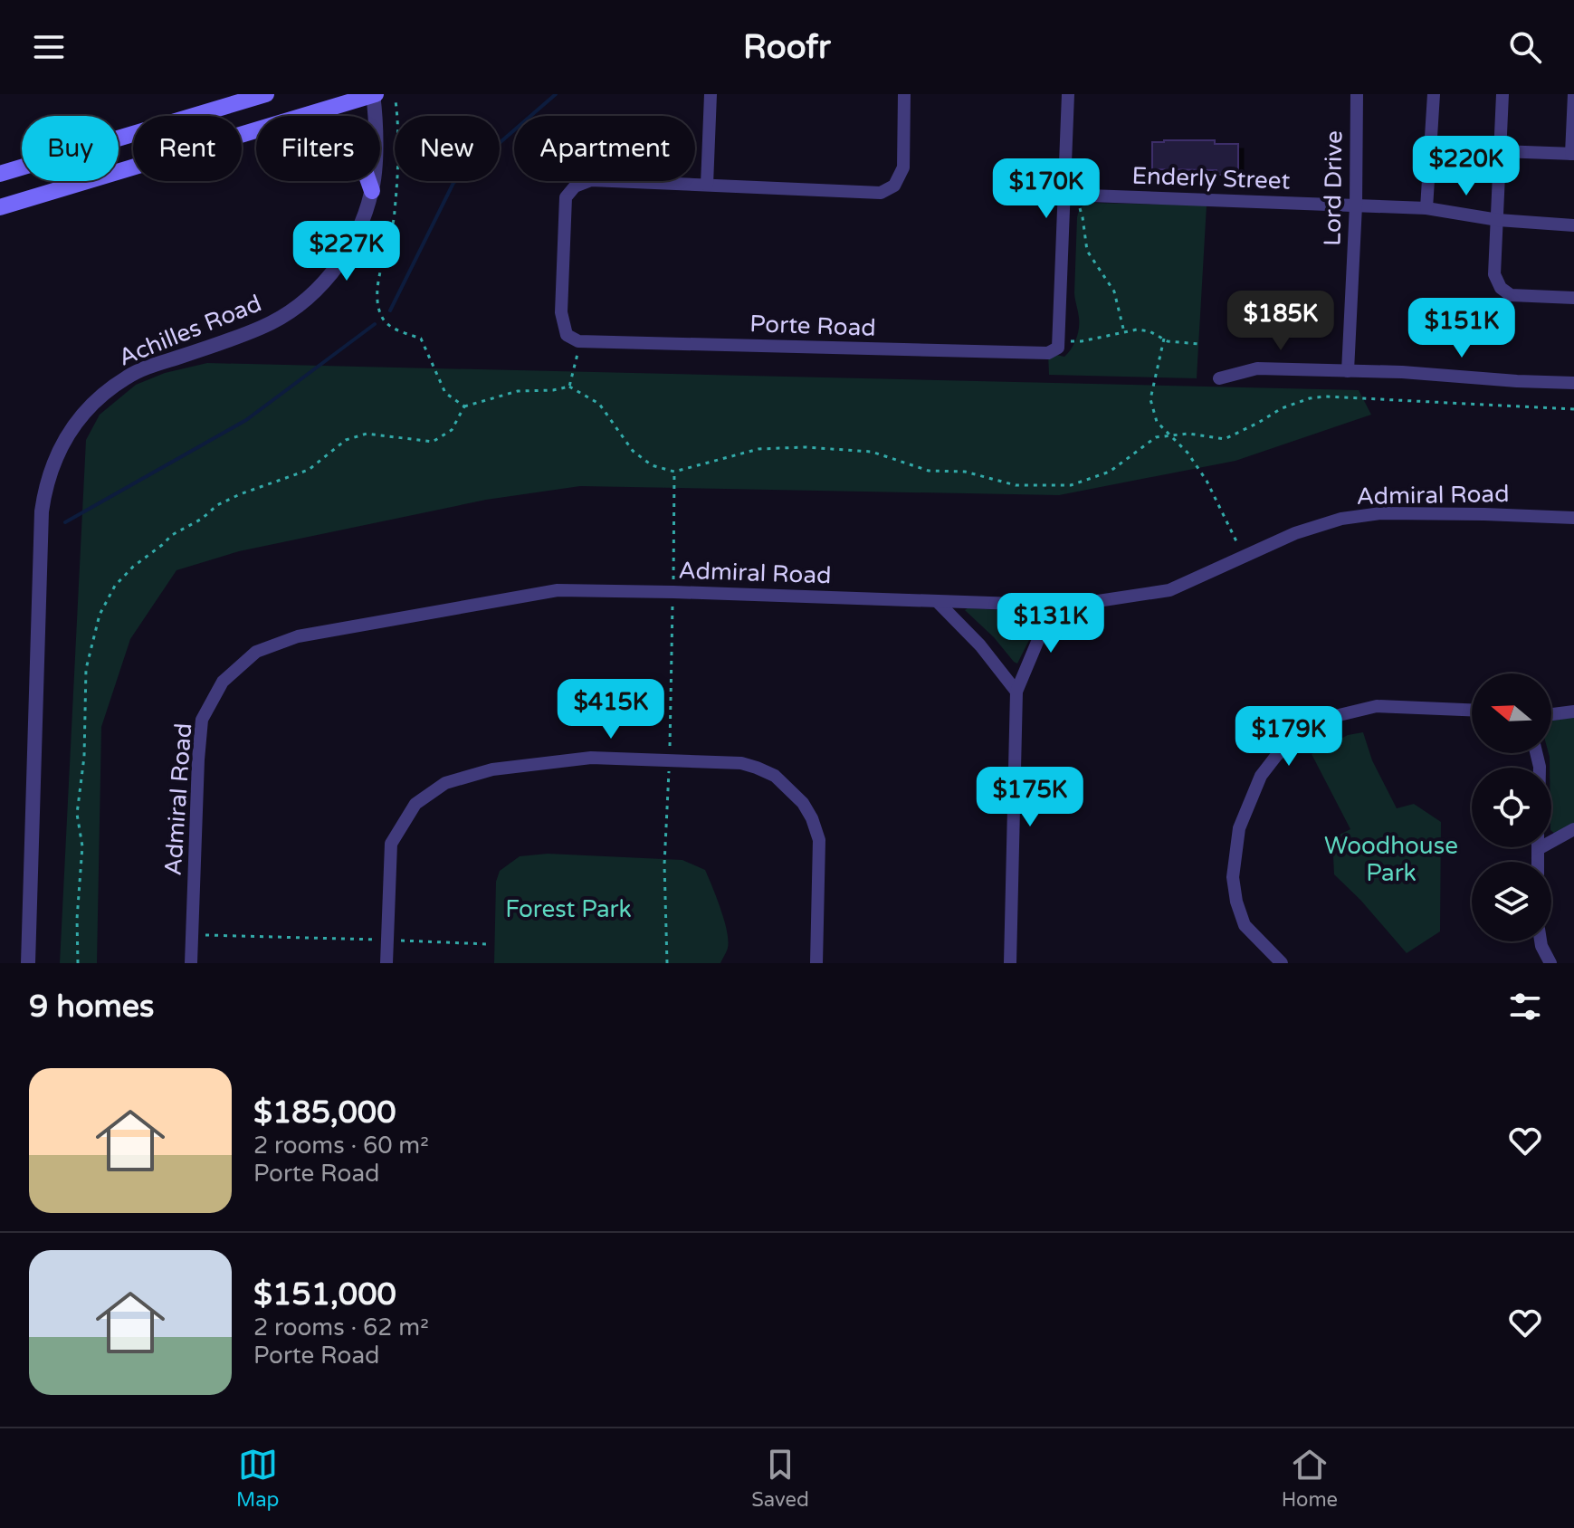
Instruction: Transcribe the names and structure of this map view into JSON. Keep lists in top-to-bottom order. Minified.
{"streets":{"street":["Enderly Street","Lord Drive","Porte Road","Achilles Road","Admiral Road"]},"crossings":[["Enderly Street","Lord Drive"]],"parks":["Woodhouse Park","Forest Park"],"north":"left","page":{"header":"Roofr","chip":["Buy","Rent","Filters","New","Apartment"],"price":["$220K","$170K","$227K","$185K","$151K","$131K","$415K","$179K","$175K"],"heading":"9 homes","list":[{"name":"$185,000","note":"2 rooms · 60 m² · Porte Road"},{"name":"$151,000","note":"2 rooms · 62 m² · Porte Road"}],"tabs":["Map","Saved","Home"]}}
